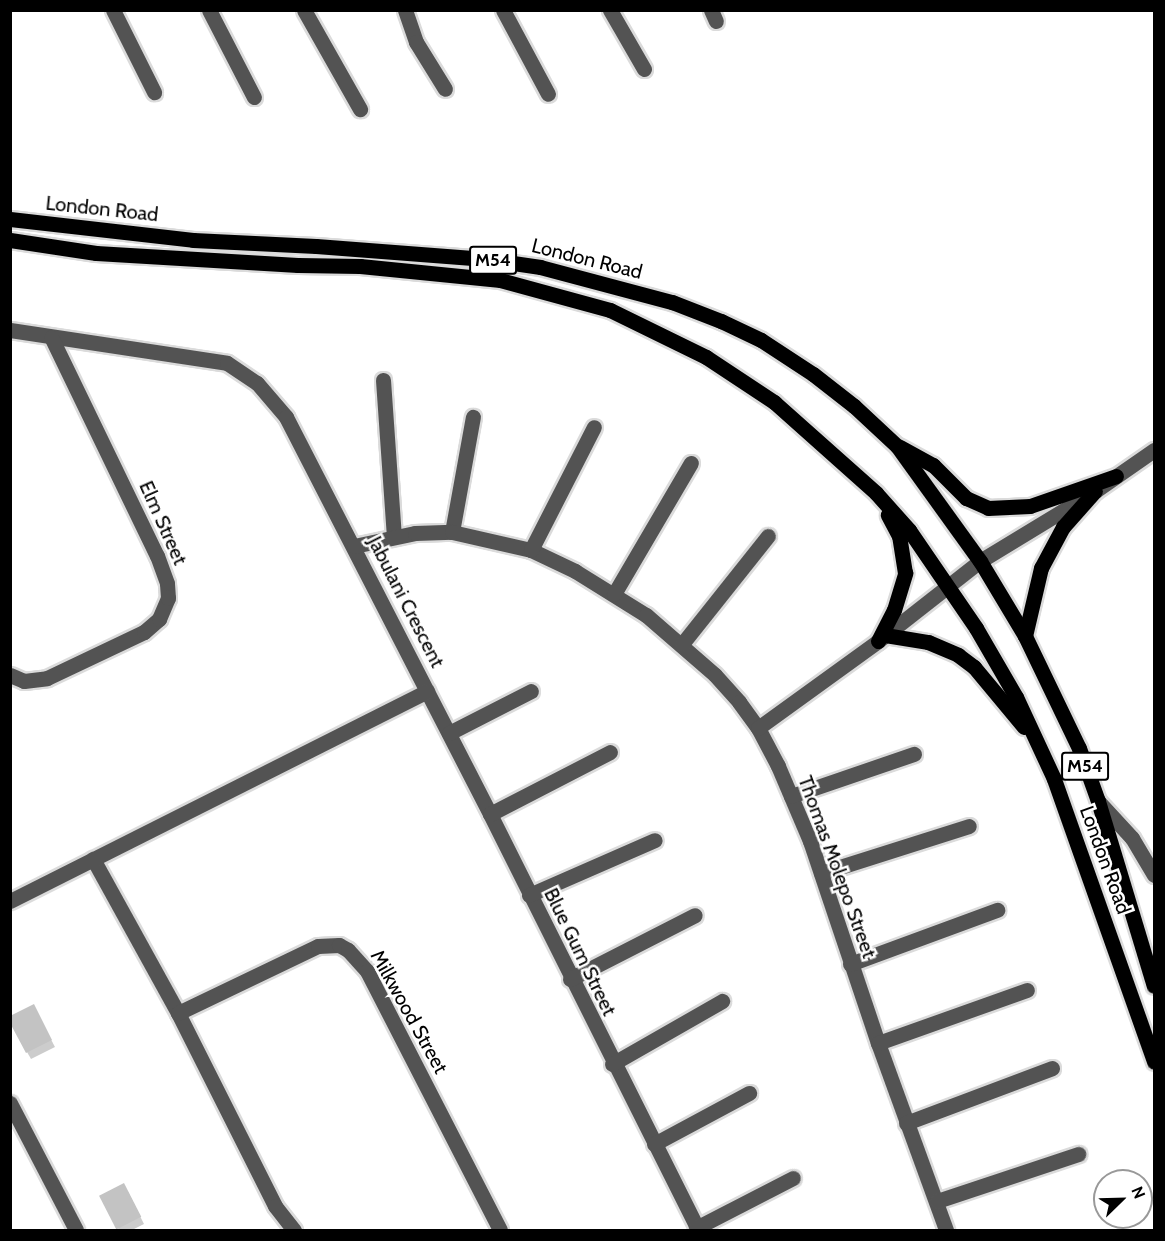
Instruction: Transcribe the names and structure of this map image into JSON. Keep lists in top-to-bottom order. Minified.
{"streets":{"main road":["London Road","M54"],"street":["Elm Street","Jabulani Crescent","Thomas Molepo Street","Blue Gum Street","Milkwood Street"]},"crossings":[["Elm Street","Jabulani Crescent"],["Jabulani Crescent","Thomas Molepo Street"],["Jabulani Crescent","Blue Gum Street"]],"north":"top right"}
